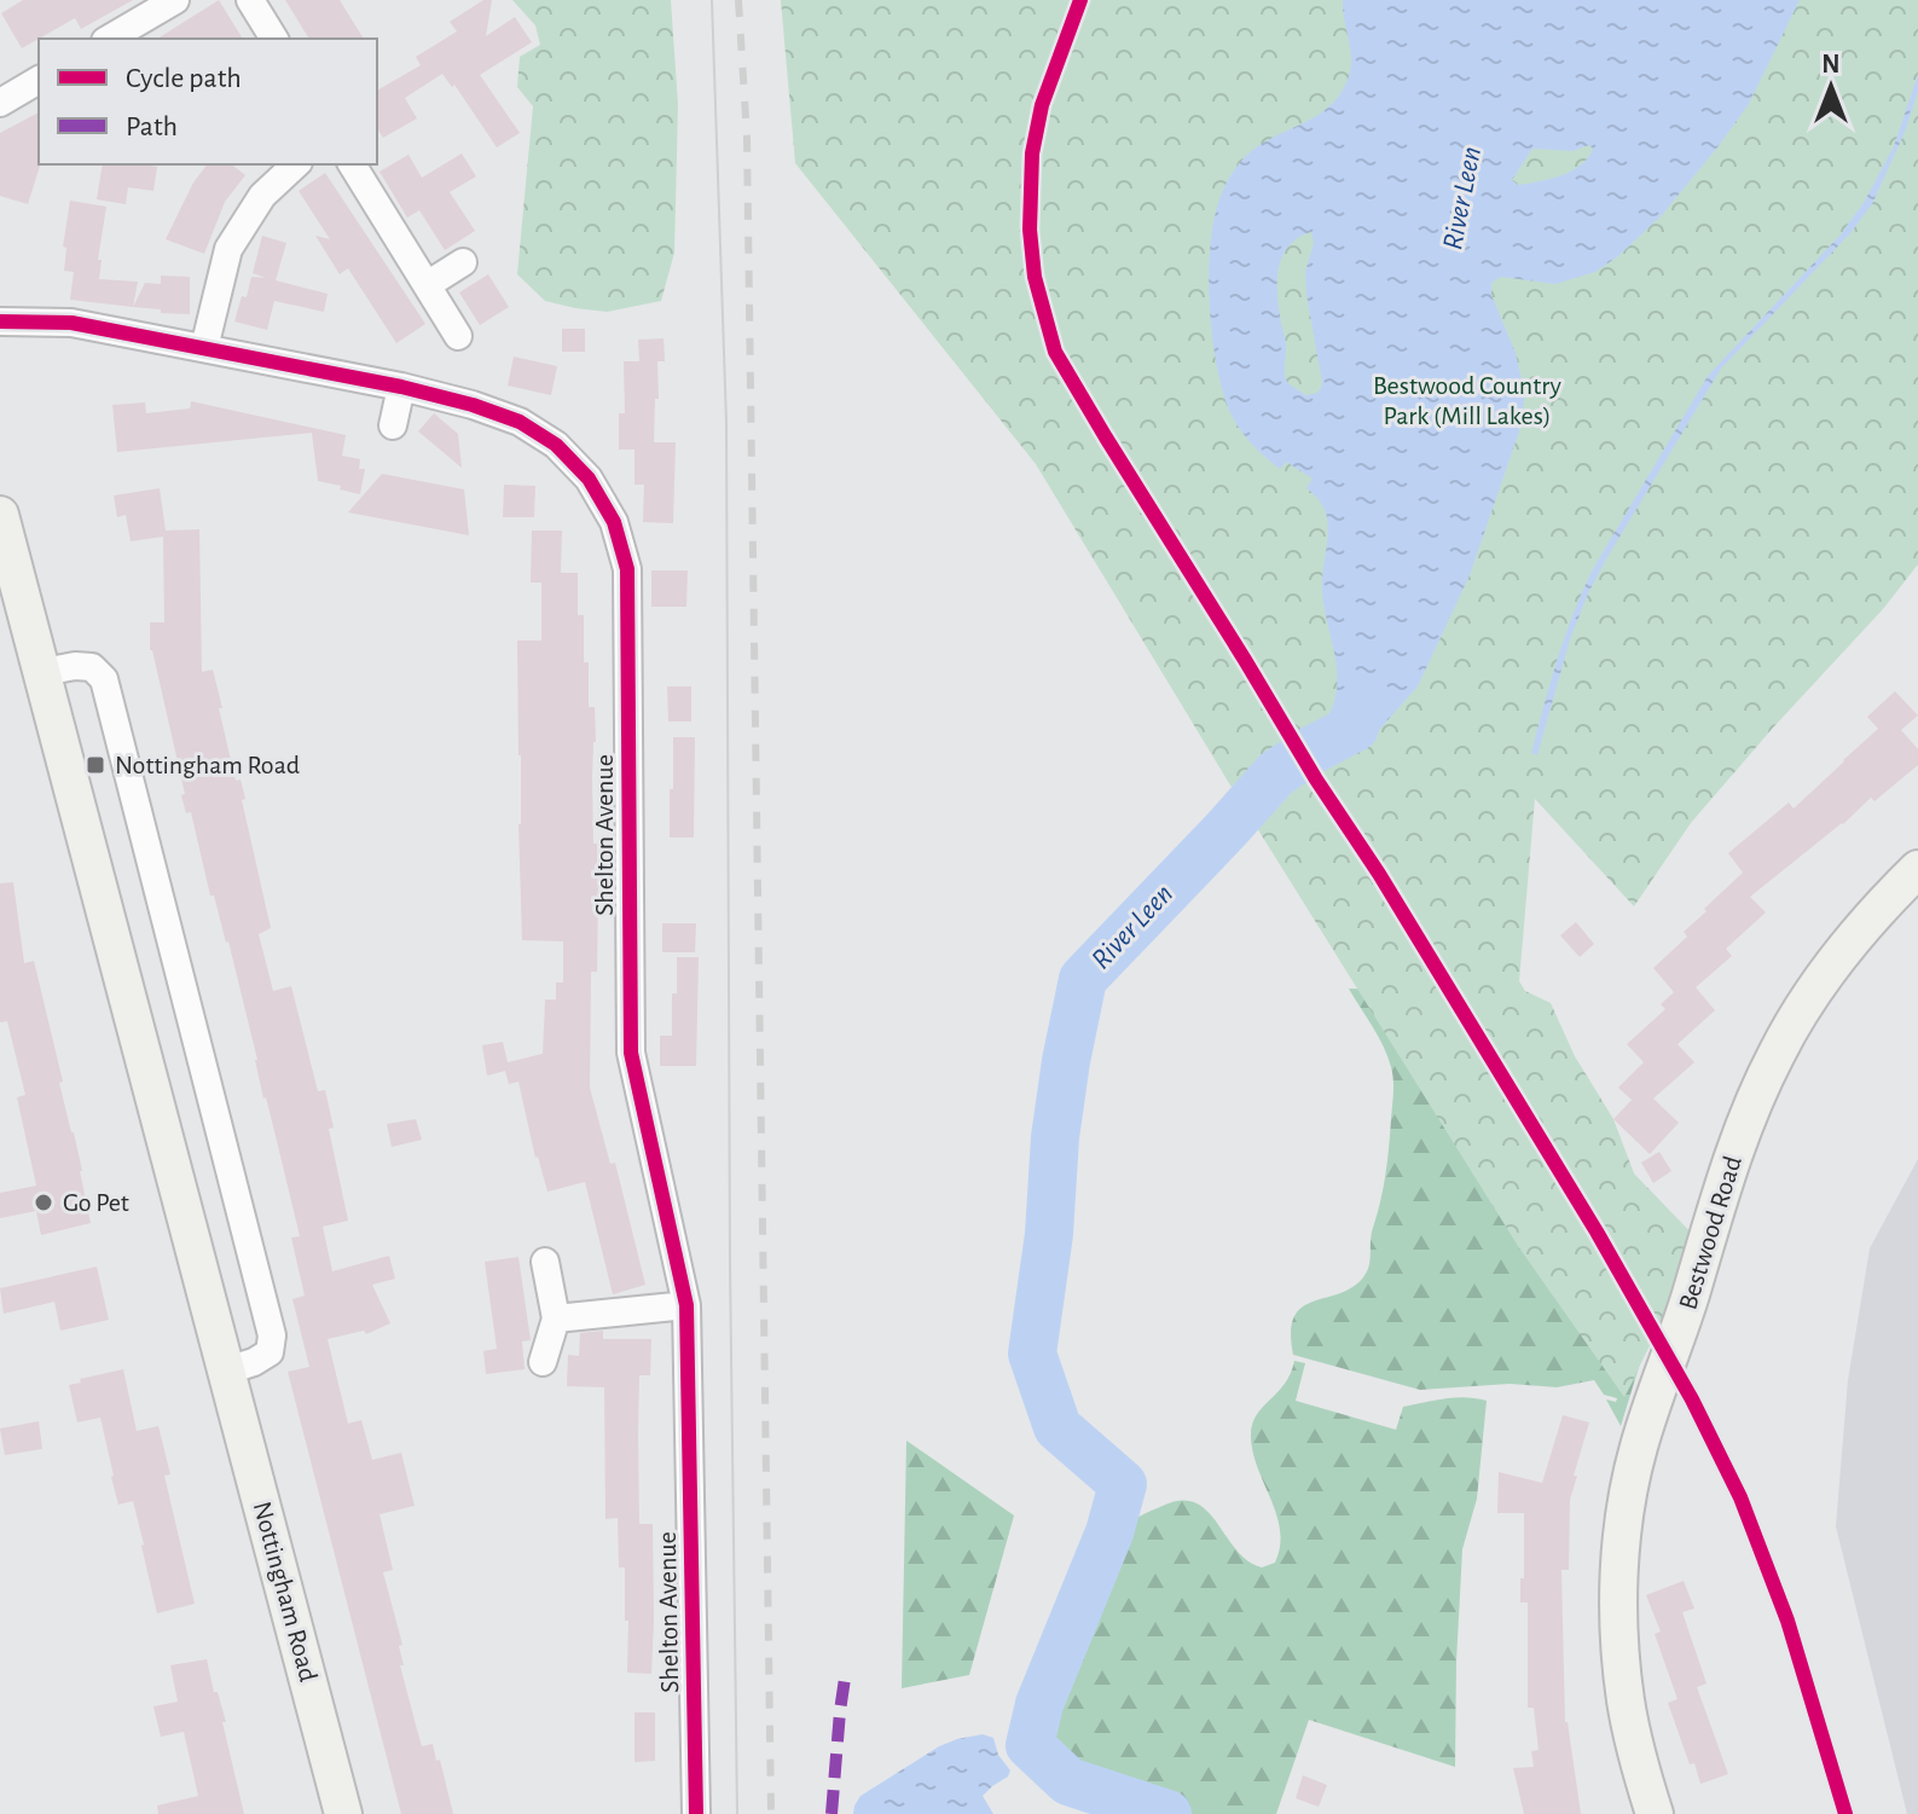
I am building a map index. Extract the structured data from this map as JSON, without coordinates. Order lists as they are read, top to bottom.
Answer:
{
  "streets": {
    "street": ["Shelton Avenue", "Bestwood Road", "Nottingham Road"]
  },
  "water": ["River Leen"],
  "parks": ["Bestwood Country Park (Mill Lakes)"],
  "places": {
    "transit": ["Nottingham Road"],
    "other": ["Go Pet"]
  },
  "legend": ["Cycle path", "Path"],
  "north": "top"
}
